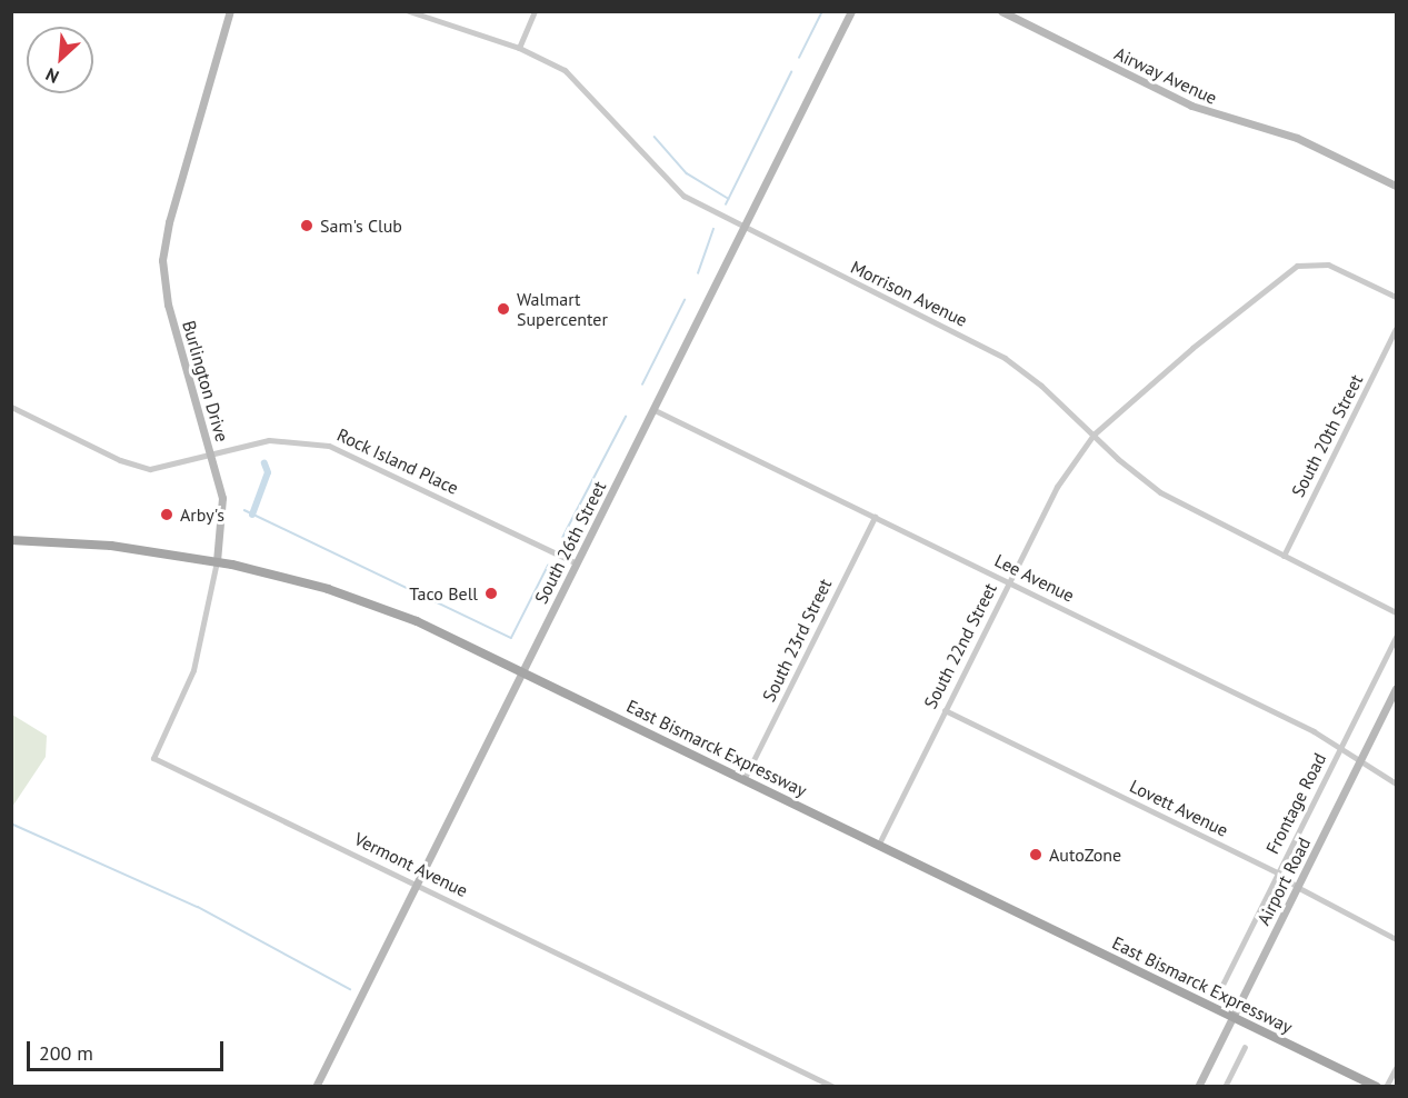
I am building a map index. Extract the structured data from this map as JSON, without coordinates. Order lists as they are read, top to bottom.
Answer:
{
  "streets": {
    "main road": ["East Bismarck Expressway"],
    "street": [
      "Airway Avenue",
      "Morrison Avenue",
      "Burlington Drive",
      "South 20th Street",
      "Rock Island Place",
      "South 26th Street",
      "Lee Avenue",
      "South 23rd Street",
      "South 22nd Street",
      "Frontage Road",
      "Lovett Avenue",
      "Vermont Avenue",
      "Airport Road"
    ]
  },
  "crossings": [
    ["Morrison Avenue", "South 20th Street"],
    ["Morrison Avenue", "South 26th Street"],
    ["Morrison Avenue", "South 22nd Street"],
    ["Burlington Drive", "Rock Island Place"],
    ["Burlington Drive", "East Bismarck Expressway"],
    ["Burlington Drive", "Vermont Avenue"],
    ["Rock Island Place", "South 26th Street"],
    ["South 26th Street", "Lee Avenue"],
    ["South 26th Street", "East Bismarck Expressway"],
    ["South 26th Street", "Vermont Avenue"],
    ["Lee Avenue", "South 23rd Street"],
    ["Lee Avenue", "South 22nd Street"],
    ["Lee Avenue", "Frontage Road"],
    ["Lee Avenue", "Airport Road"],
    ["South 23rd Street", "East Bismarck Expressway"],
    ["South 22nd Street", "East Bismarck Expressway"],
    ["South 22nd Street", "Lovett Avenue"],
    ["East Bismarck Expressway", "Airport Road"],
    ["Frontage Road", "Lovett Avenue"],
    ["Lovett Avenue", "Airport Road"]
  ],
  "places": [
    "Sam's Club",
    "Walmart Supercenter",
    "Arby's",
    "Taco Bell",
    "AutoZone"
  ],
  "scale_bar": "200 m",
  "north": "bottom left"
}
